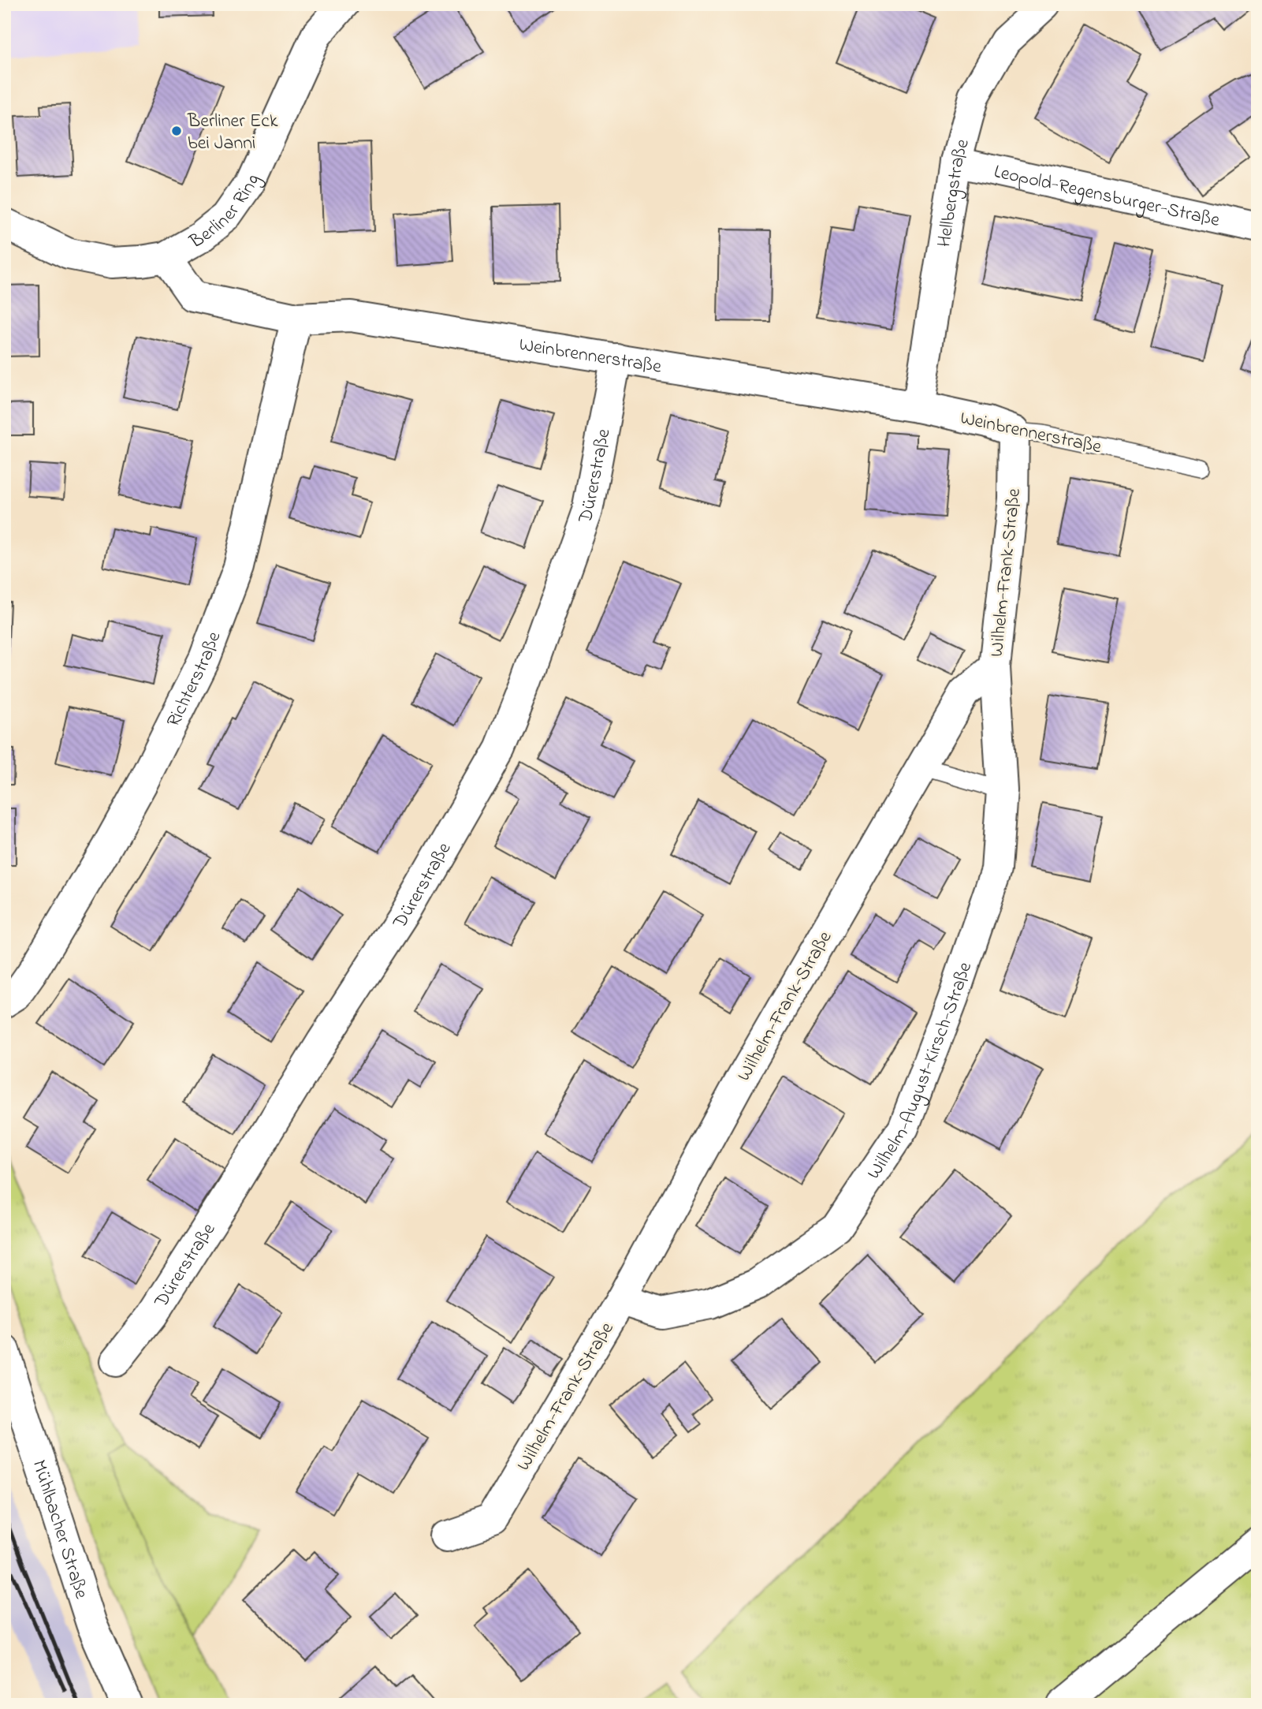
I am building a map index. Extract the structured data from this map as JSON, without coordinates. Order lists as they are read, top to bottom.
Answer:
{
  "streets": {
    "street": [
      "Hellbergstraße",
      "Leopold-Regensburger-Straße",
      "Berliner Ring",
      "Weinbrennerstraße",
      "Dürerstraße",
      "Wilhelm-Frank-Straße",
      "Richterstraße",
      "Wilhelm-August-Kirsch-Straße",
      "Mühlbacher Straße"
    ]
  },
  "crossings": [
    ["Hellbergstraße", "Leopold-Regensburger-Straße"],
    ["Hellbergstraße", "Weinbrennerstraße"],
    ["Berliner Ring", "Weinbrennerstraße"],
    ["Weinbrennerstraße", "Dürerstraße"],
    ["Weinbrennerstraße", "Wilhelm-Frank-Straße"],
    ["Weinbrennerstraße", "Richterstraße"],
    ["Wilhelm-Frank-Straße", "Wilhelm-August-Kirsch-Straße"]
  ],
  "places": ["Berliner Eck bei Janni"]
}
